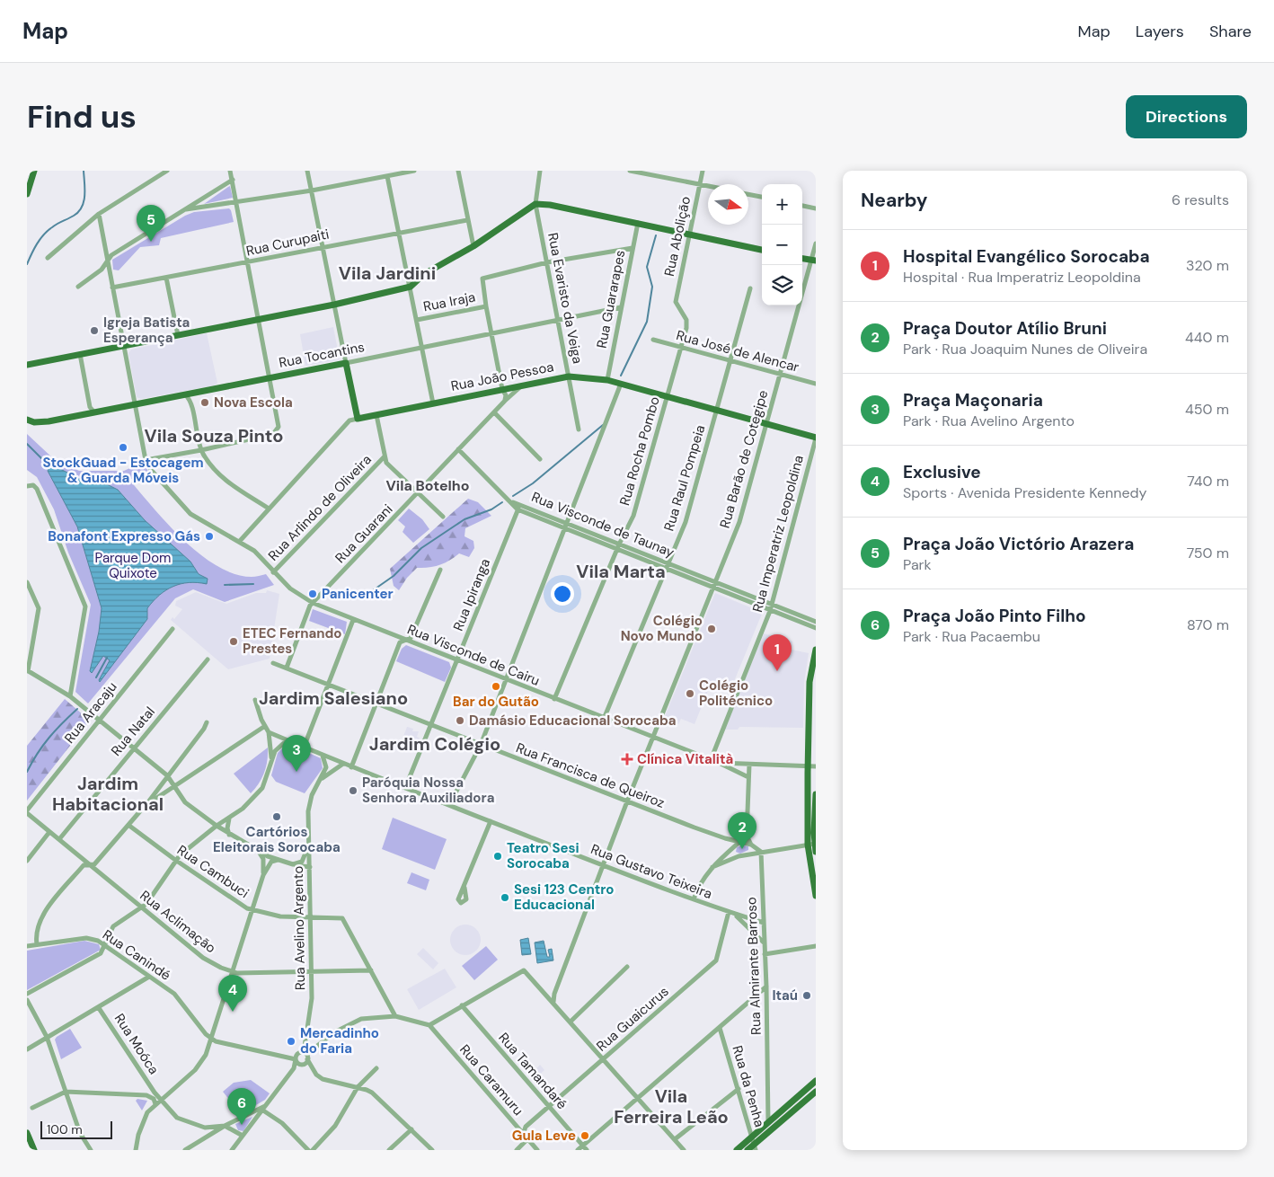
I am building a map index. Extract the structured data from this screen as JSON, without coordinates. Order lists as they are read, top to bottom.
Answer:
{
  "streets": {
    "main road": ["Rua Tocantins", "Rua João Pessoa"],
    "street": [
      "Rua Abolição",
      "Rua Curupaiti",
      "Rua Evaristo da Veiga",
      "Rua Guararapes",
      "Rua Iraja",
      "Rua José de Alencar",
      "Rua Rocha Pombo",
      "Rua Barão de Cotegipe",
      "Rua Raul Pompeia",
      "Rua Arlindo de Oliveira",
      "Rua Visconde de Taunay",
      "Rua Guarani",
      "Rua Imperatriz Leopoldina",
      "Rua Ipiranga",
      "Rua Visconde de Cairu",
      "Rua Aracaju",
      "Rua Natal",
      "Rua Francisca de Queiroz",
      "Rua Cambuci",
      "Rua Gustavo Teixeira",
      "Rua Aclimação",
      "Rua Avelino Argento",
      "Rua Canindé",
      "Rua Almirante Barroso",
      "Rua Guaicurus",
      "Rua Moóca",
      "Rua Tamandaré",
      "Rua Caramuru",
      "Rua da Penha"
    ]
  },
  "crossings": [
    ["Rua Abolição", "Rua Rocha Pombo"],
    ["Rua Evaristo da Veiga", "Rua Tocantins"],
    ["Rua Evaristo da Veiga", "Rua João Pessoa"],
    ["Rua Guararapes", "Rua Tocantins"],
    ["Rua Guararapes", "Rua João Pessoa"],
    ["Rua José de Alencar", "Rua Rocha Pombo"],
    ["Rua José de Alencar", "Rua Barão de Cotegipe"],
    ["Rua José de Alencar", "Rua Raul Pompeia"],
    ["Rua João Pessoa", "Rua Rocha Pombo"],
    ["Rua João Pessoa", "Rua Barão de Cotegipe"],
    ["Rua João Pessoa", "Rua Raul Pompeia"],
    ["Rua João Pessoa", "Rua Guarani"],
    ["Rua João Pessoa", "Rua Imperatriz Leopoldina"],
    ["Rua João Pessoa", "Rua Visconde de Cairu"],
    ["Rua Rocha Pombo", "Rua Visconde de Taunay"],
    ["Rua Rocha Pombo", "Rua Visconde de Cairu"],
    ["Rua Barão de Cotegipe", "Rua Visconde de Taunay"],
    ["Rua Barão de Cotegipe", "Rua Visconde de Cairu"],
    ["Rua Barão de Cotegipe", "Rua Francisca de Queiroz"],
    ["Rua Barão de Cotegipe", "Rua Gustavo Teixeira"],
    ["Rua Raul Pompeia", "Rua Visconde de Taunay"],
    ["Rua Raul Pompeia", "Rua Visconde de Cairu"],
    ["Rua Arlindo de Oliveira", "Rua Visconde de Cairu"],
    ["Rua Visconde de Taunay", "Rua Imperatriz Leopoldina"],
    ["Rua Visconde de Taunay", "Rua Ipiranga"],
    ["Rua Guarani", "Rua Visconde de Cairu"],
    ["Rua Guarani", "Rua Francisca de Queiroz"],
    ["Rua Imperatriz Leopoldina", "Rua Visconde de Cairu"],
    ["Rua Ipiranga", "Rua Visconde de Cairu"],
    ["Rua Ipiranga", "Rua Francisca de Queiroz"],
    ["Rua Ipiranga", "Rua Gustavo Teixeira"],
    ["Rua Aracaju", "Rua Aclimação"],
    ["Rua Natal", "Rua Aclimação"],
    ["Rua Cambuci", "Rua Aclimação"],
    ["Rua Cambuci", "Rua Avelino Argento"],
    ["Rua Gustavo Teixeira", "Rua Avelino Argento"],
    ["Rua Gustavo Teixeira", "Rua Almirante Barroso"],
    ["Rua Gustavo Teixeira", "Rua Guaicurus"],
    ["Rua Aclimação", "Rua Avelino Argento"],
    ["Rua Guaicurus", "Rua Tamandaré"]
  ],
  "districts": [
    "Vila Jardini",
    "Vila Souza Pinto",
    "Vila Botelho",
    "Vila Marta",
    "Jardim Salesiano",
    "Jardim Colégio",
    "Jardim Habitacional",
    "Vila Ferreira Leão"
  ],
  "parks": ["Parque Dom Quixote"],
  "places": {
    "other": [
      "Igreja Batista Esperança",
      "Nova Escola",
      "StockGuad - Estocagem & Guarda Móveis",
      "Bonafont Expresso Gás",
      "Panicenter",
      "Colégio Novo Mundo",
      "ETEC Fernando Prestes",
      "Bar do Gutão",
      "Colégio Politécnico",
      "Damásio Educacional Sorocaba",
      "Paróquia Nossa Senhora Auxiliadora",
      "Cartórios Eleitorais Sorocaba",
      "Teatro Sesi Sorocaba",
      "Sesi 123 Centro Educacional",
      "Itaú",
      "Mercadinho do Faria",
      "Gula Leve"
    ],
    "health": ["Clínica Vitalità"]
  },
  "scale_bar": "100 m",
  "north": "right",
  "page": {
    "header": "Map",
    "nav": ["Map", "Layers", "Share"],
    "buttons": "Directions",
    "title": "Find us",
    "heading": ["Nearby", "6 results"],
    "map_buttons": ["+", "−"],
    "pins": [
      "5",
      "1",
      "3",
      "2",
      "4",
      "6"
    ],
    "list": [
      {
        "mark": "1",
        "name": "Hospital Evangélico Sorocaba",
        "note": "Hospital · Rua Imperatriz Leopoldina",
        "value": "320 m"
      },
      {
        "mark": "2",
        "name": "Praça Doutor Atílio Bruni",
        "note": "Park · Rua Joaquim Nunes de Oliveira",
        "value": "440 m"
      },
      {
        "mark": "3",
        "name": "Praça Maçonaria",
        "note": "Park · Rua Avelino Argento",
        "value": "450 m"
      },
      {
        "mark": "4",
        "name": "Exclusive",
        "note": "Sports · Avenida Presidente Kennedy",
        "value": "740 m"
      },
      {
        "mark": "5",
        "name": "Praça João Victório Arazera",
        "note": "Park",
        "value": "750 m"
      },
      {
        "mark": "6",
        "name": "Praça João Pinto Filho",
        "note": "Park · Rua Pacaembu",
        "value": "870 m"
      }
    ],
    "scale": "100 m"
  }
}
